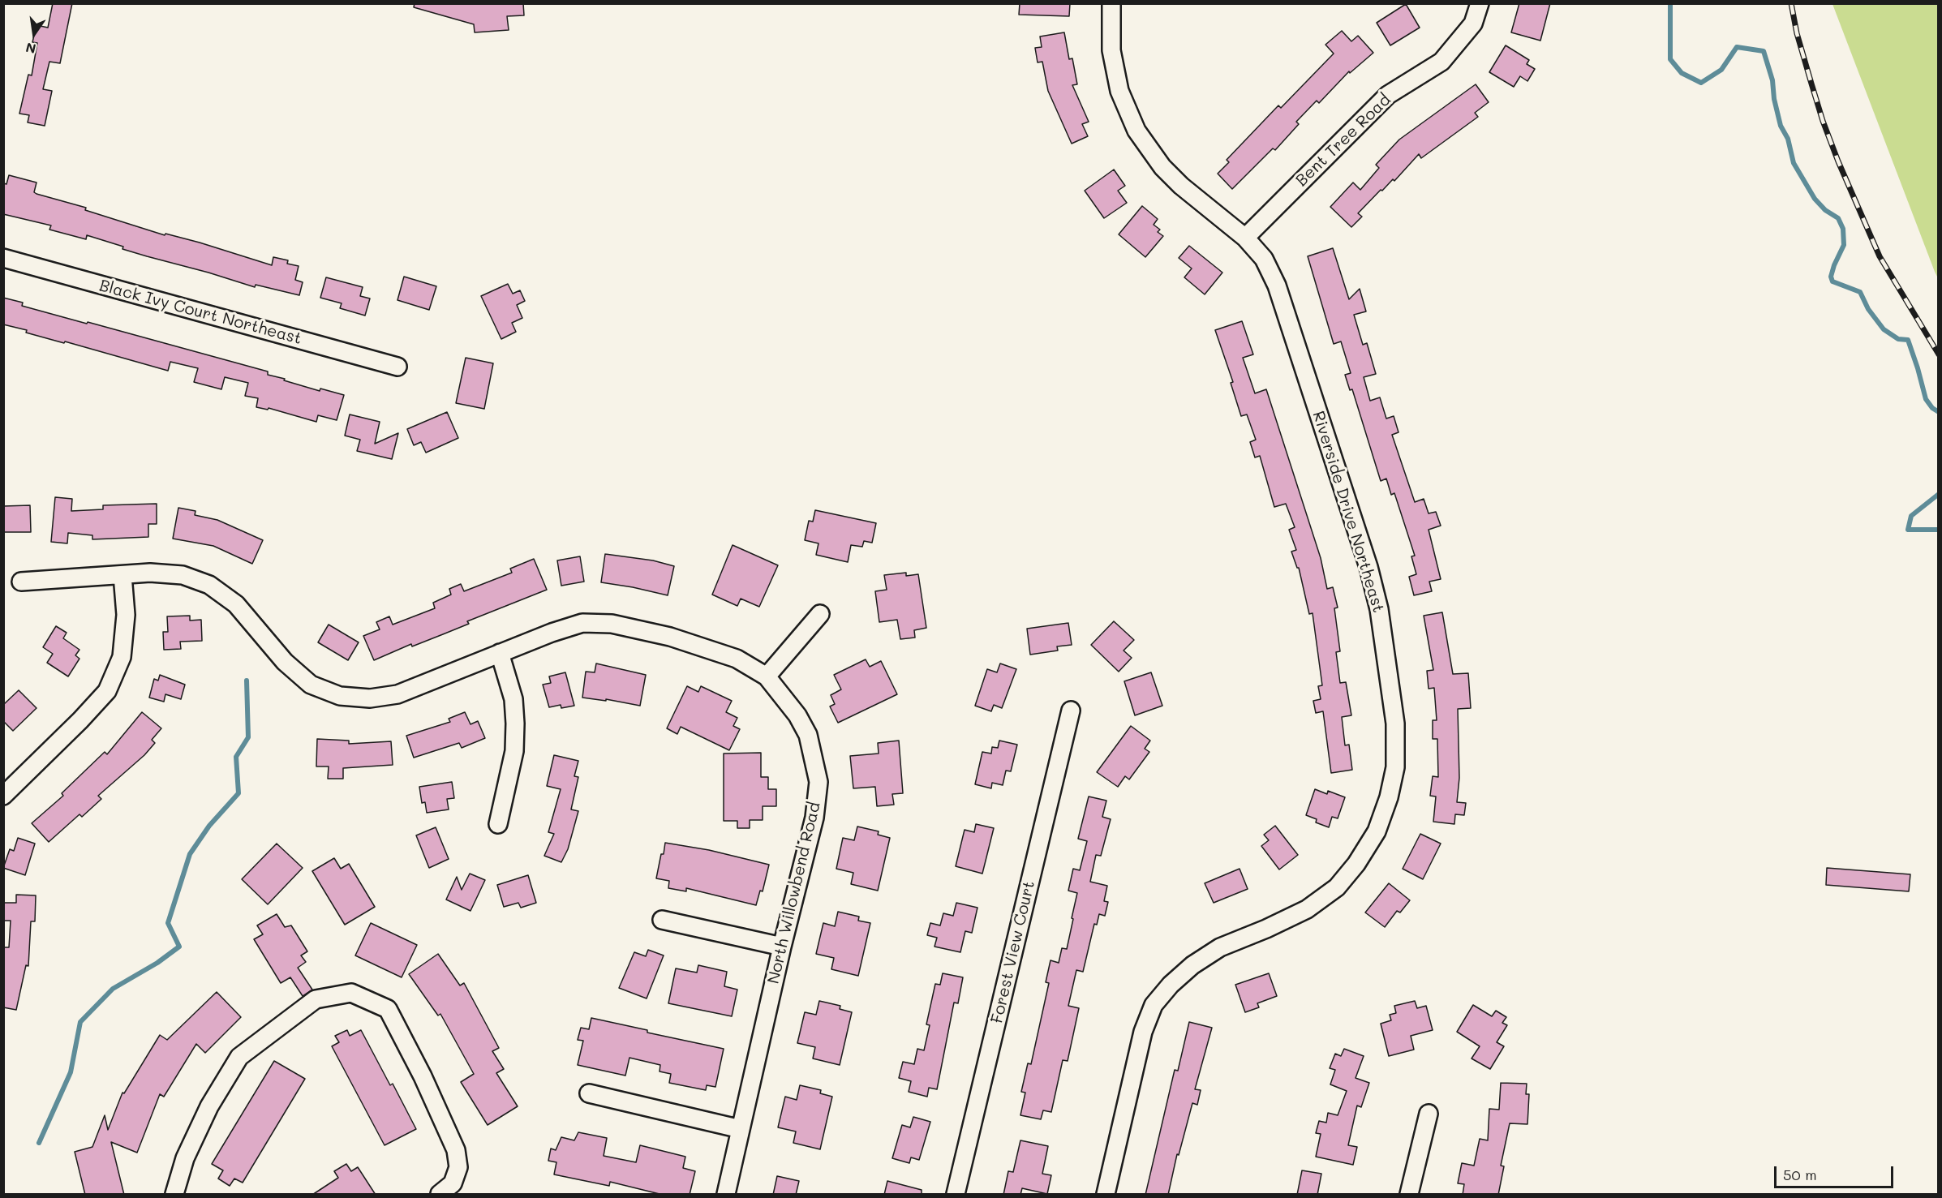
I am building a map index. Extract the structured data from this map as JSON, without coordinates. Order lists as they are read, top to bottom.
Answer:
{
  "streets": {
    "street": [
      "Bent Tree Road",
      "Black Ivy Court Northeast",
      "Riverside Drive Northeast",
      "North Willowbend Road",
      "Forest View Court"
    ]
  },
  "crossings": [
    ["Bent Tree Road", "Riverside Drive Northeast"]
  ],
  "scale_bar": "50 m",
  "north": "bottom"
}
